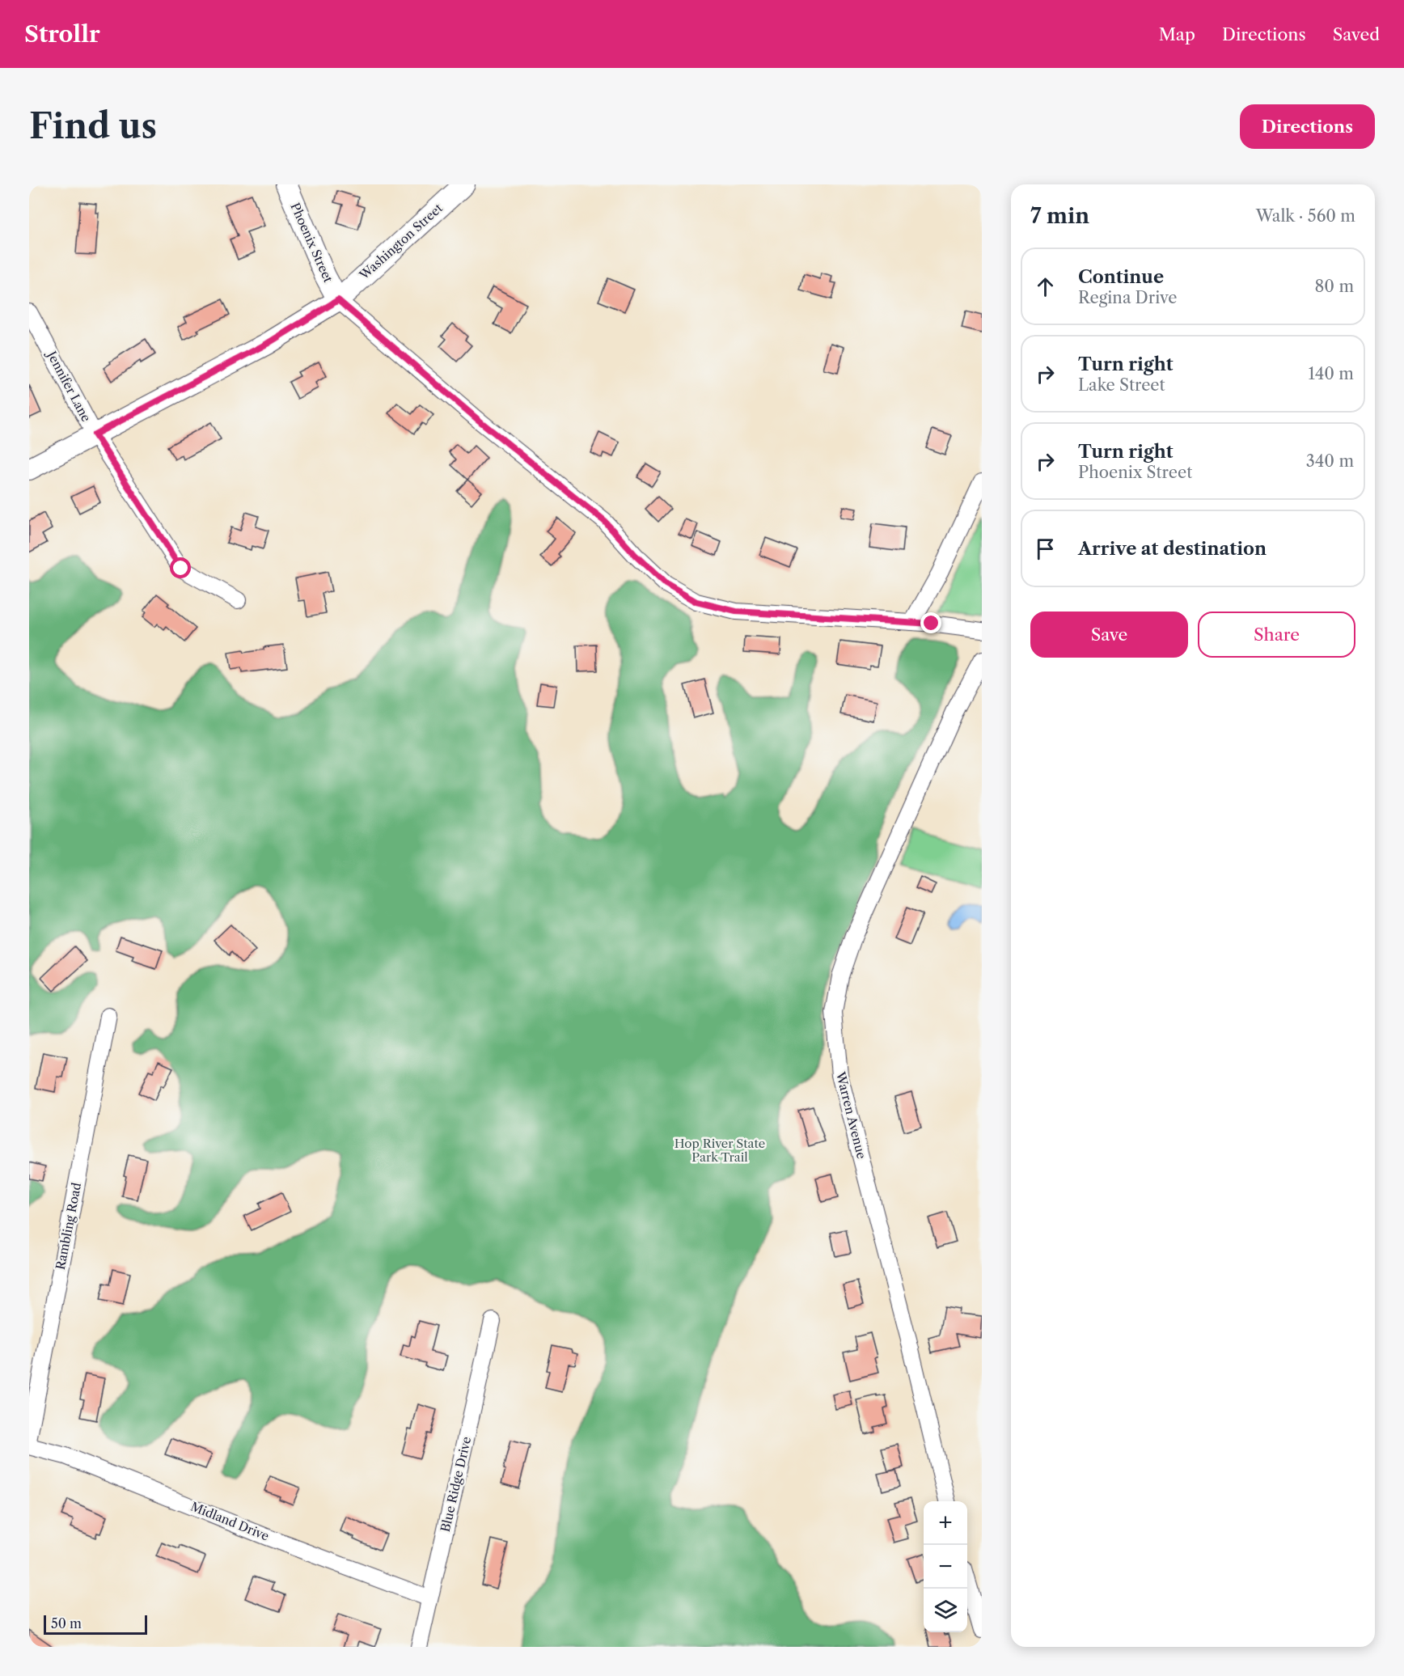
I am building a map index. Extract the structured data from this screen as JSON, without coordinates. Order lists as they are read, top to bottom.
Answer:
{
  "streets": {
    "street": [
      "Washington Street",
      "Phoenix Street",
      "Jennifer Lane",
      "Warren Avenue",
      "Rambling Road",
      "Blue Ridge Drive",
      "Midland Drive"
    ]
  },
  "crossings": [
    ["Washington Street", "Phoenix Street"],
    ["Washington Street", "Jennifer Lane"],
    ["Blue Ridge Drive", "Midland Drive"]
  ],
  "parks": ["Hop River State Park Trail"],
  "scale_bar": "50 m",
  "page": {
    "header": "Strollr",
    "nav": ["Map", "Directions", "Saved"],
    "buttons": [
      "Directions",
      ["Save", "Share"]
    ],
    "title": "Find us",
    "heading": ["7 min", "Walk · 560 m"],
    "list": [
      ["Continue", "Regina Drive", "80 m"],
      ["Turn right", "Lake Street", "140 m"],
      ["Turn right", "Phoenix Street", "340 m"],
      "Arrive at destination"
    ],
    "map_buttons": ["+", "−"],
    "scale": "50 m"
  }
}
